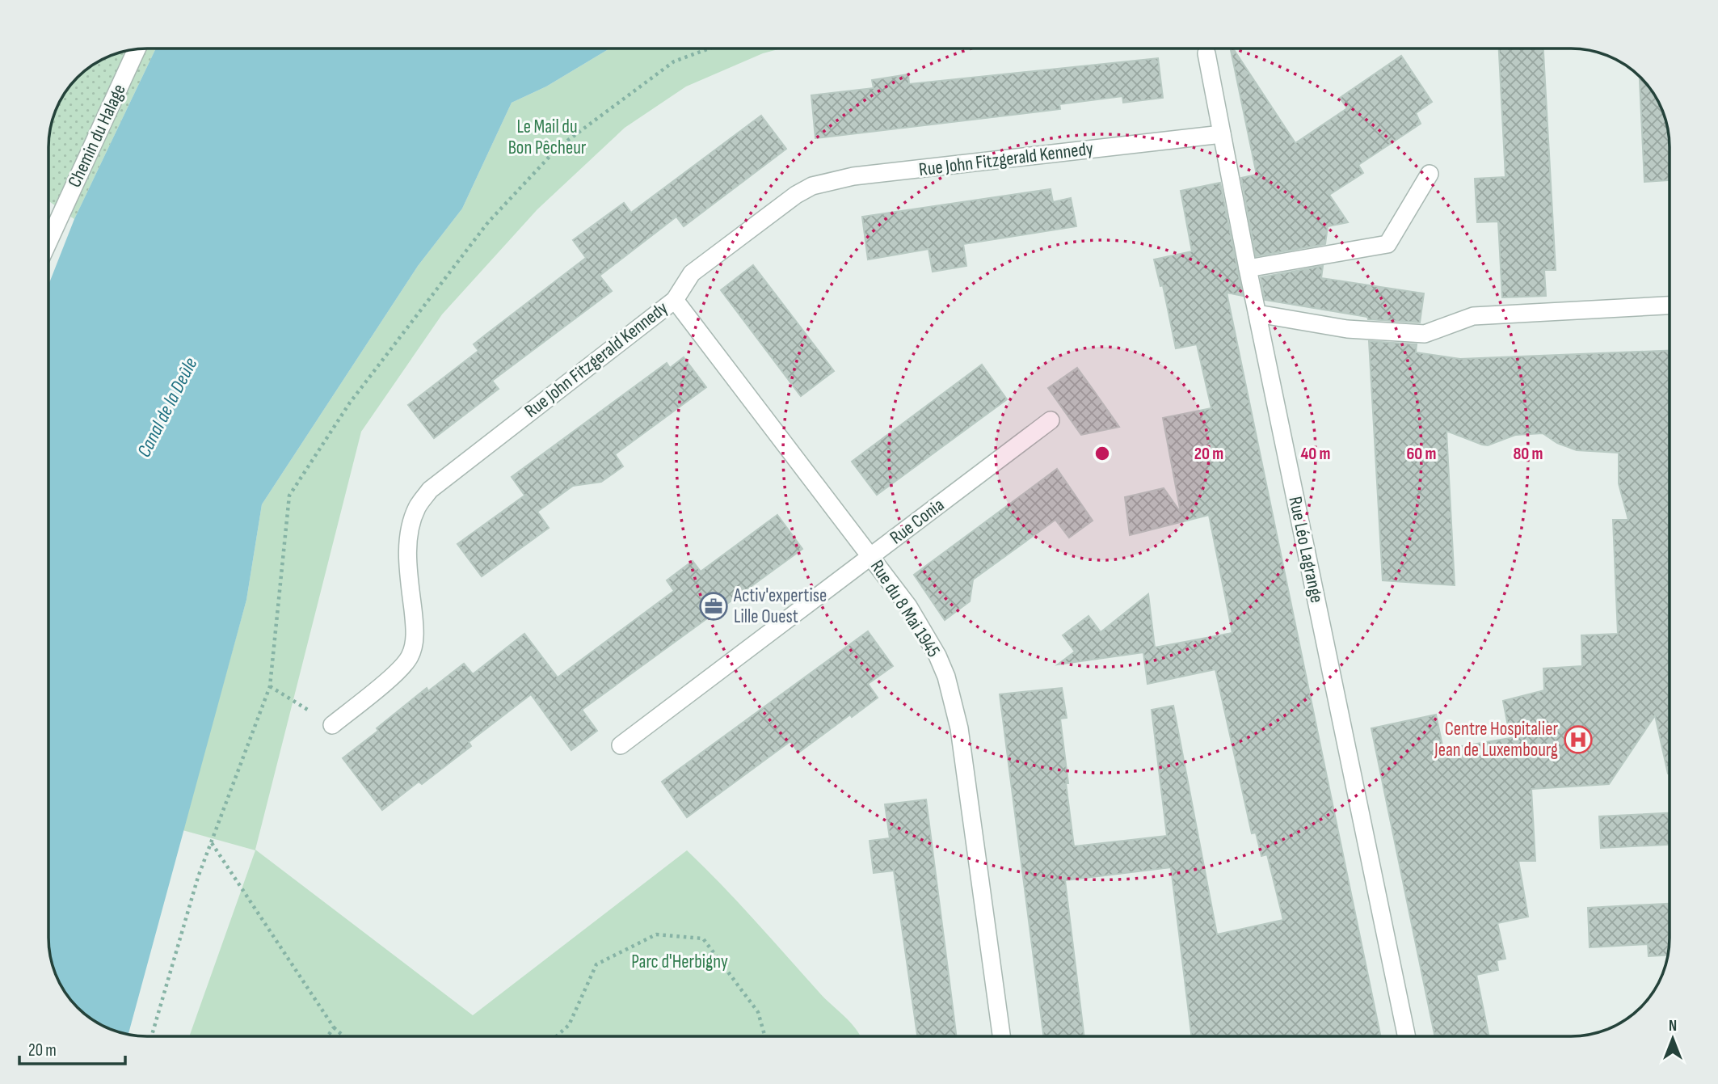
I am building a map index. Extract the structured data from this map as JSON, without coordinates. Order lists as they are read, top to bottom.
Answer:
{
  "streets": {
    "street": [
      "Chemin du Halage",
      "Rue John Fitzgerald Kennedy",
      "Rue Conia",
      "Rue Léo Lagrange",
      "Rue du 8 Mai 1945"
    ]
  },
  "crossings": [
    ["Rue John Fitzgerald Kennedy", "Rue Léo Lagrange"],
    ["Rue John Fitzgerald Kennedy", "Rue du 8 Mai 1945"],
    ["Rue Conia", "Rue du 8 Mai 1945"]
  ],
  "water": ["Canal de la Deûle"],
  "parks": ["Le Mail du Bon Pêcheur", "Parc d'Herbigny"],
  "places": {
    "office": ["Activ'expertise Lille Ouest"],
    "hospital": ["Centre Hospitalier Jean de Luxembourg"]
  },
  "scale_bar": "20 m",
  "north": "top",
  "rings": [
    "20 m",
    "40 m",
    "60 m",
    "80 m"
  ]
}
